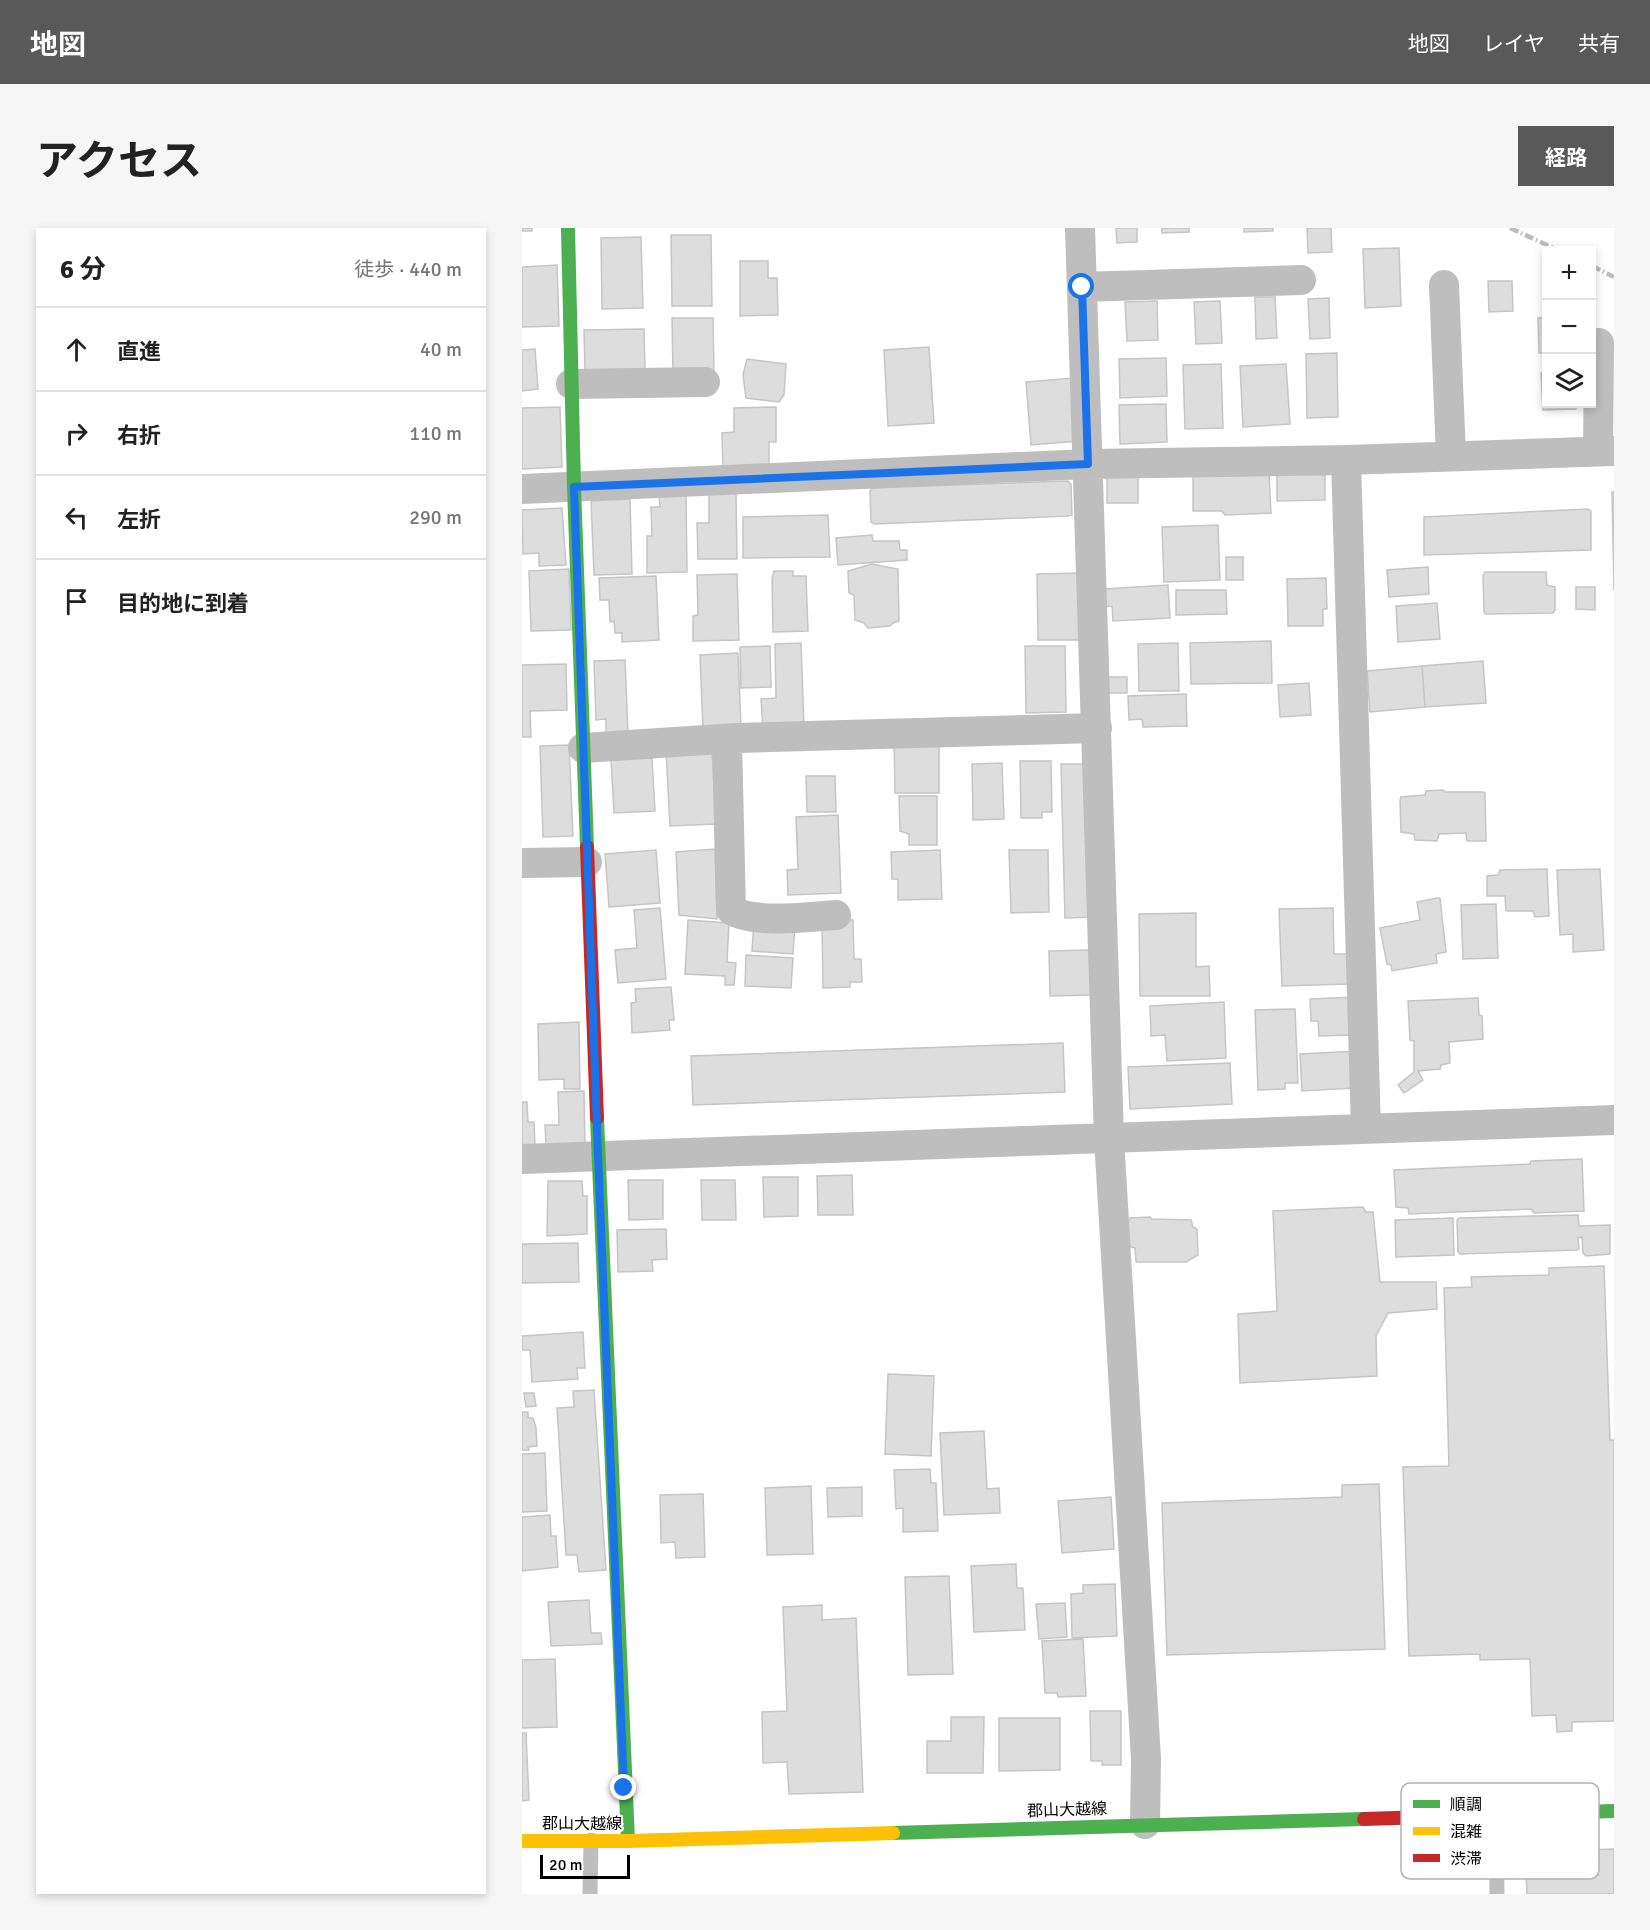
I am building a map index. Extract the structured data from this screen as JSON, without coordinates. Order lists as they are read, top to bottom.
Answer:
{
  "streets": {
    "street": ["郡山大越線"]
  },
  "legend": ["順調", "混雑", "渋滞"],
  "scale_bar": "20 m",
  "page": {
    "header": "地図",
    "nav": ["地図", "レイヤ", "共有"],
    "title": "アクセス",
    "buttons": "経路",
    "heading": ["6 分", "徒歩 · 440 m"],
    "map_buttons": ["+", "−"],
    "list": [
      ["直進", "40 m"],
      ["右折", "110 m"],
      ["左折", "290 m"],
      "目的地に到着"
    ],
    "scale": "20 m"
  }
}
